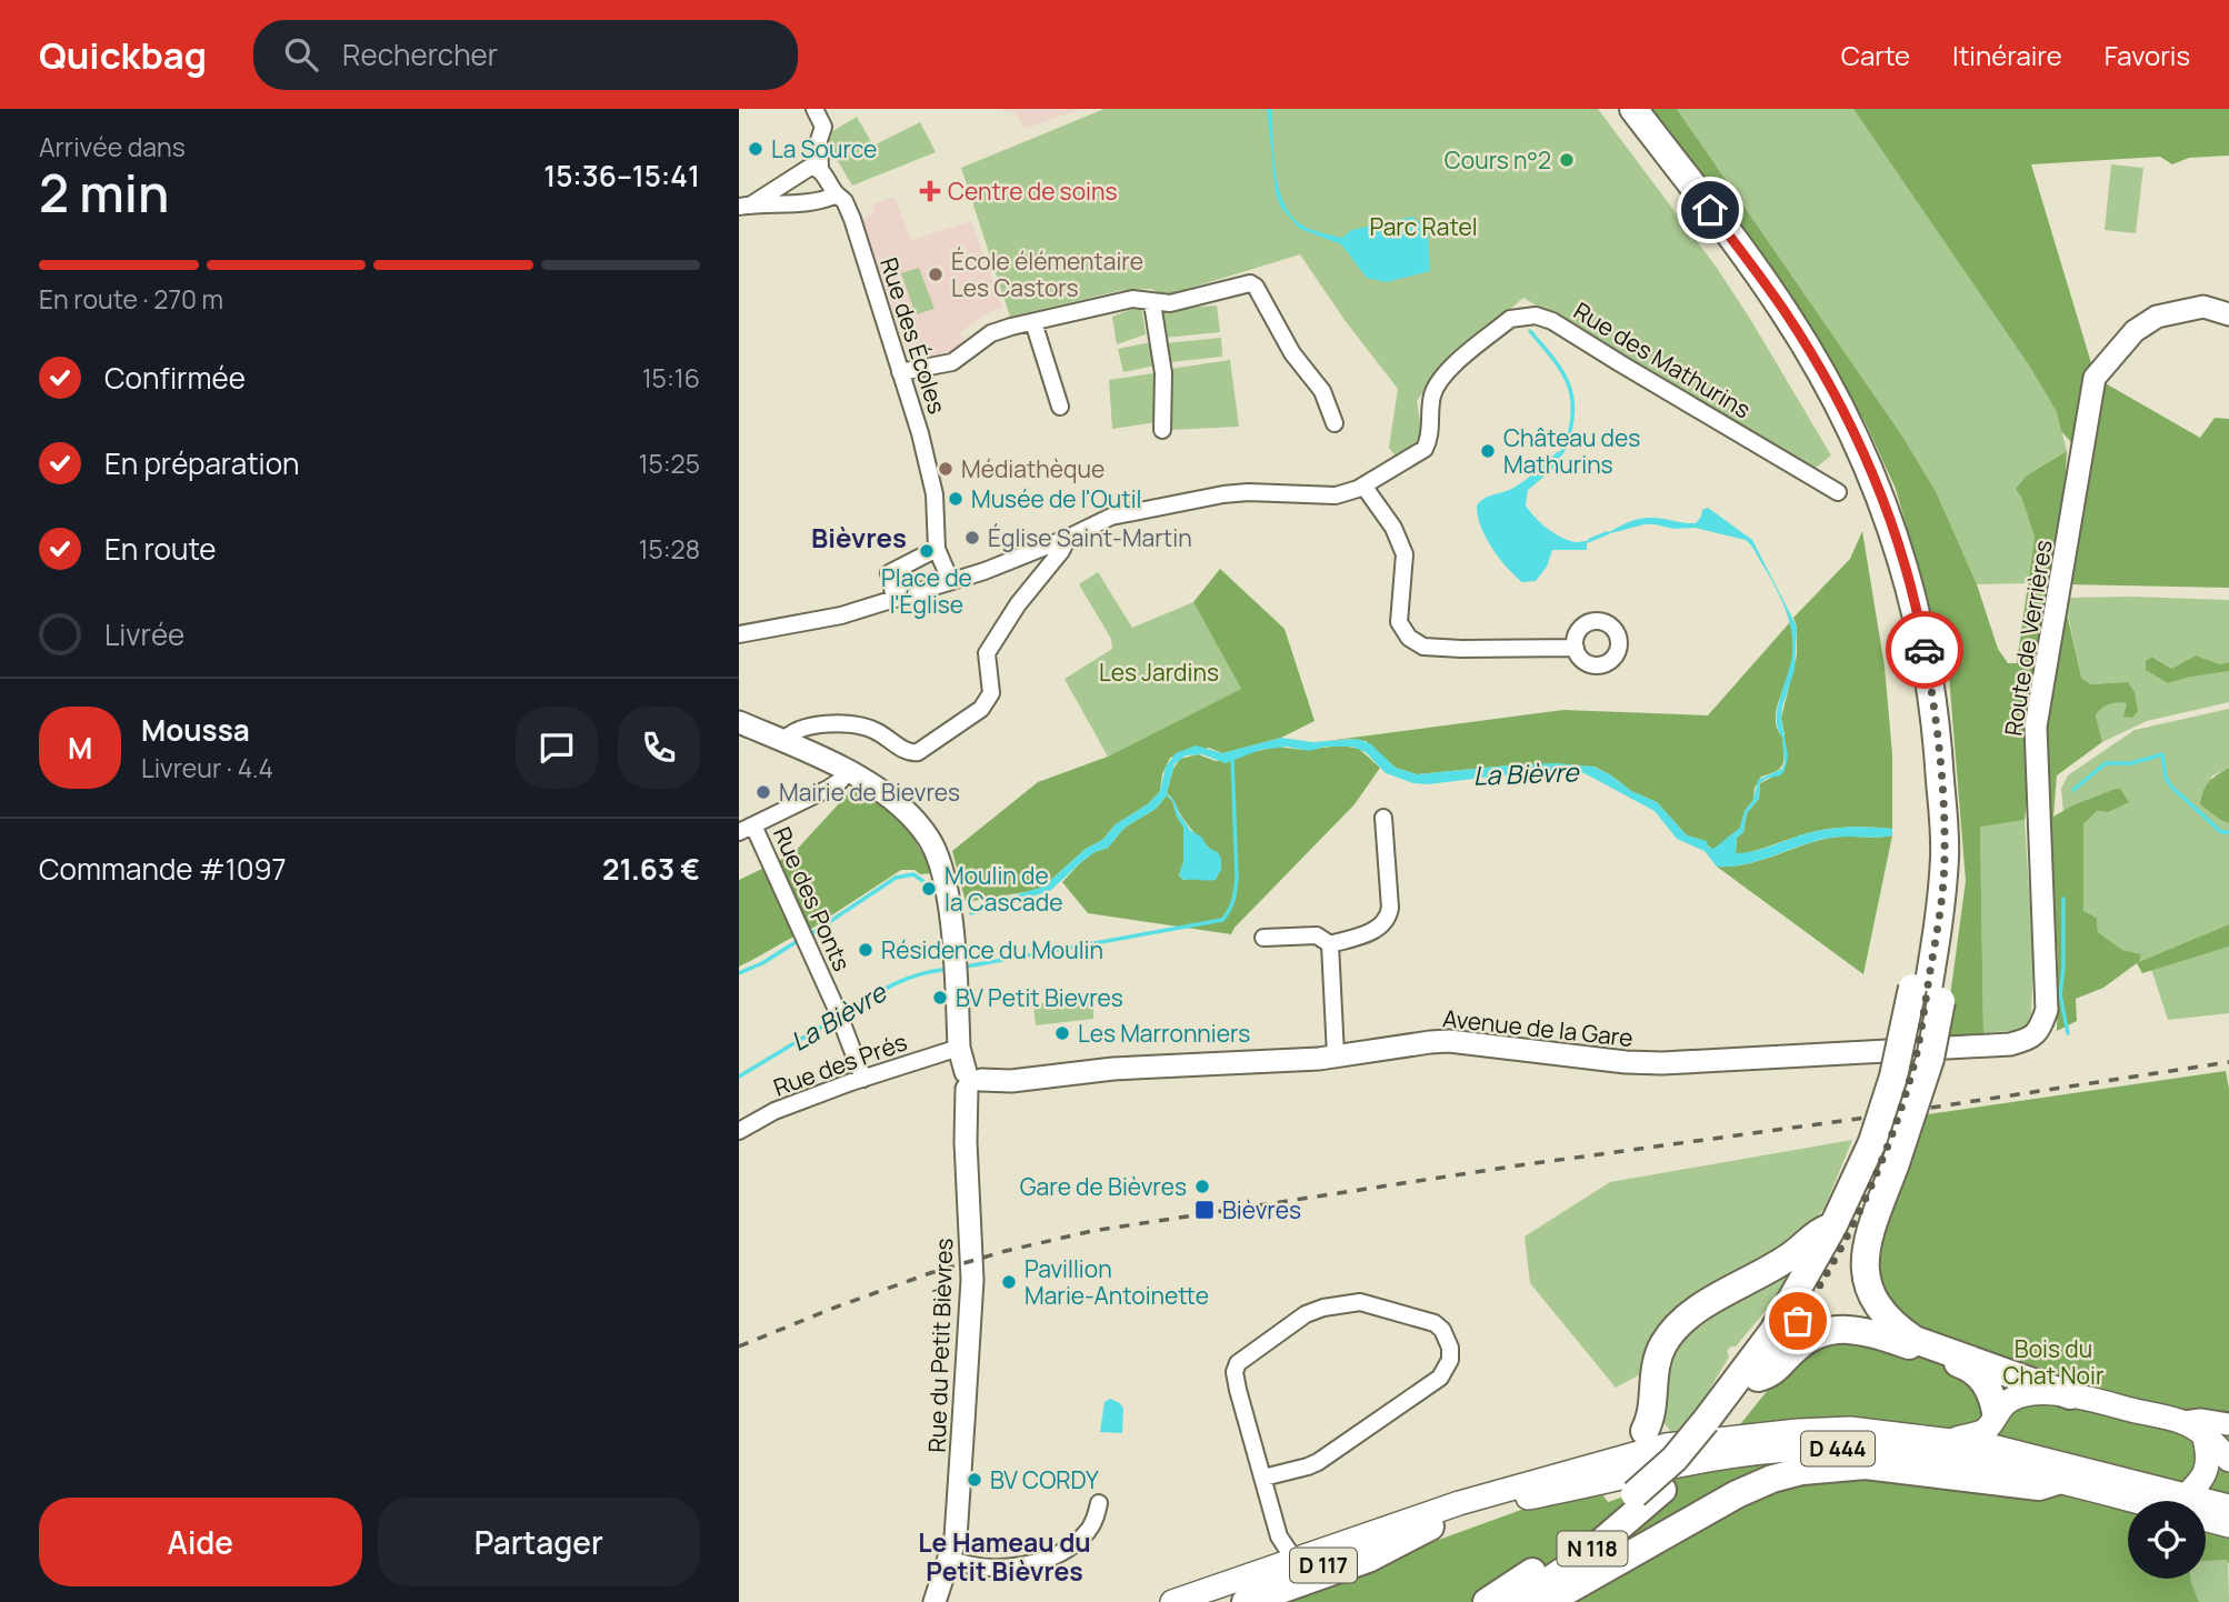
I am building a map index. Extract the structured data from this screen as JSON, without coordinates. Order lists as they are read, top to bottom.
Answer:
{
  "streets": {
    "highway": ["N 118"],
    "main road": ["D 444", "D 117"],
    "street": [
      "Rue des Écoles",
      "Rue des Mathurins",
      "Route de Verrières",
      "Rue des Ponts",
      "Avenue de la Gare",
      "Rue des Prés",
      "Rue du Petit Bièvres"
    ]
  },
  "crossings": [
    ["Route de Verrières", "Avenue de la Gare"],
    ["Rue des Ponts", "Rue des Prés"],
    ["Avenue de la Gare", "Rue du Petit Bièvres"],
    ["Rue des Prés", "Rue du Petit Bièvres"],
    ["D 444", "D 117"]
  ],
  "districts": ["Bièvres", "Le Hameau du Petit Bièvres"],
  "water": ["La Bièvre"],
  "parks": ["Parc Ratel", "Les Jardins", "Bois du Chat Noir"],
  "places": {
    "other": [
      "La Source",
      "Cours n°2",
      "École élémentaire Les Castors",
      "Château des Mathurins",
      "Médiathèque",
      "Musée de l'Outil",
      "Église Saint-Martin",
      "Place de l'Église",
      "Mairie de Bievres",
      "Moulin de la Cascade",
      "Résidence du Moulin",
      "BV Petit Bievres",
      "Les Marronniers",
      "Gare de Bièvres",
      "Pavillion Marie-Antoinette",
      "BV CORDY"
    ],
    "health": ["Centre de soins"],
    "transit": ["Bièvres"]
  },
  "page": {
    "header": "Quickbag",
    "search": "Rechercher",
    "nav": ["Carte", "Itinéraire", "Favoris"],
    "heading": ["2 min", "Arrivée dans", "15:36–15:41"],
    "panel": [
      "Moussa",
      "Livreur · 4.4",
      "Commande #1097",
      "21.63 €"
    ],
    "bar": "En route · 270 m",
    "list": [
      ["Confirmée", "15:16"],
      ["En préparation", "15:25"],
      ["En route", "15:28"],
      "Livrée"
    ],
    "round": "M",
    "buttons": ["Aide", "Partager"]
  }
}
